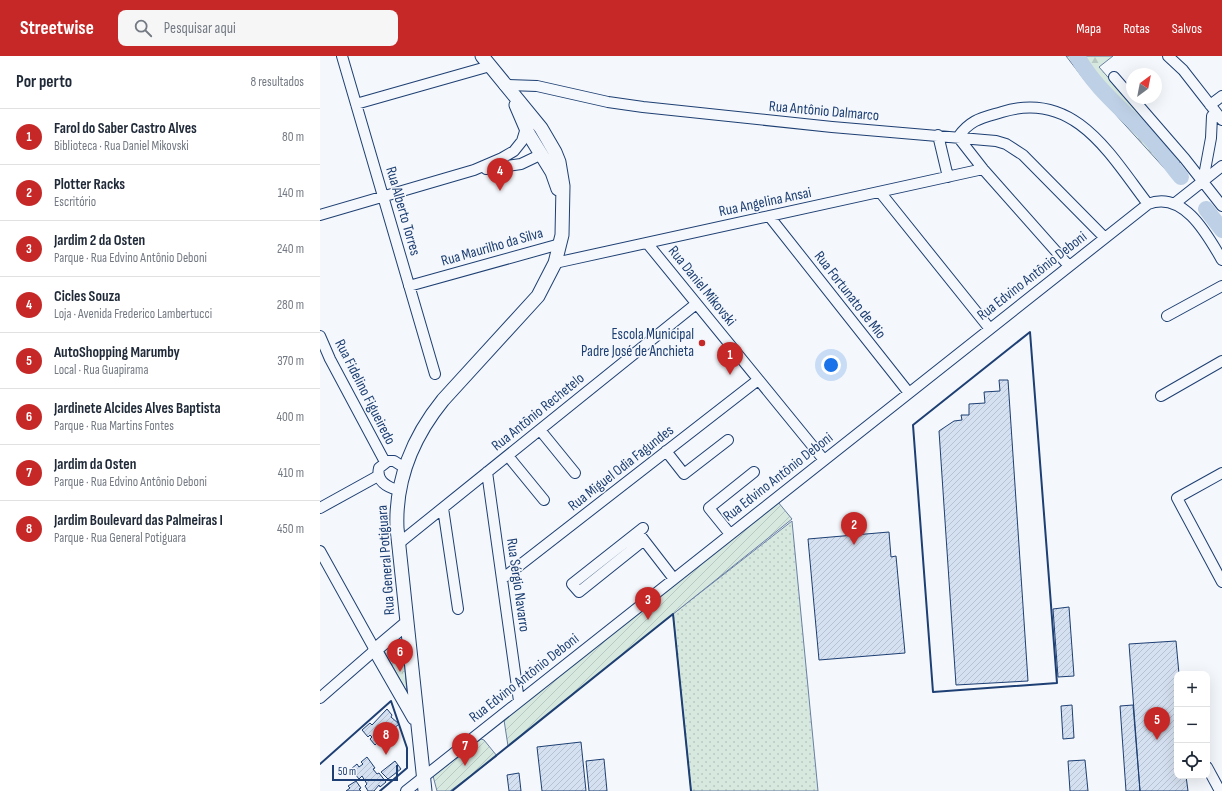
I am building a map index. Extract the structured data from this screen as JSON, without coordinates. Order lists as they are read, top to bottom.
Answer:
{
  "streets": {
    "main road": ["Rua General Potiguara"],
    "street": [
      "Rua Antônio Dalmarco",
      "Rua Angelina Ansai",
      "Rua Alberto Torres",
      "Rua Maurilho da Silva",
      "Rua Edvino Antônio Deboni",
      "Rua Daniel Mikovski",
      "Rua Fortunato de Mio",
      "Rua Fidelino Figueiredo",
      "Rua Antônio Rechetelo",
      "Rua Miguel Odia Fagundes",
      "Rua Sérgio Navarro"
    ]
  },
  "crossings": [
    ["Rua Antônio Dalmarco", "Rua Edvino Antônio Deboni"],
    ["Rua Antônio Dalmarco", "Rua General Potiguara"],
    ["Rua Angelina Ansai", "Rua Daniel Mikovski"],
    ["Rua Angelina Ansai", "Rua Fortunato de Mio"],
    ["Rua Angelina Ansai", "Rua General Potiguara"],
    ["Rua Alberto Torres", "Rua Maurilho da Silva"],
    ["Rua Maurilho da Silva", "Rua General Potiguara"],
    ["Rua Edvino Antônio Deboni", "Rua Daniel Mikovski"],
    ["Rua Edvino Antônio Deboni", "Rua Fortunato de Mio"],
    ["Rua Edvino Antônio Deboni", "Rua General Potiguara"],
    ["Rua Edvino Antônio Deboni", "Rua Sérgio Navarro"],
    ["Rua Daniel Mikovski", "Rua Antônio Rechetelo"],
    ["Rua Daniel Mikovski", "Rua Miguel Odia Fagundes"],
    ["Rua Fidelino Figueiredo", "Rua General Potiguara"],
    ["Rua Antônio Rechetelo", "Rua General Potiguara"],
    ["Rua Antônio Rechetelo", "Rua Sérgio Navarro"],
    ["Rua Miguel Odia Fagundes", "Rua Sérgio Navarro"]
  ],
  "places": ["Escola Municipal Padre José de Anchieta"],
  "scale_bar": "50 m",
  "north": "top right",
  "page": {
    "header": "Streetwise",
    "search": "Pesquisar aqui",
    "nav": ["Mapa", "Rotas", "Salvos"],
    "heading": ["Por perto", "8 resultados"],
    "list": [
      {
        "mark": "1",
        "name": "Farol do Saber Castro Alves",
        "note": "Biblioteca · Rua Daniel Mikovski",
        "value": "80 m"
      },
      {
        "mark": "2",
        "name": "Plotter Racks",
        "note": "Escritório",
        "value": "140 m"
      },
      {
        "mark": "3",
        "name": "Jardim 2 da Osten",
        "note": "Parque · Rua Edvino Antônio Deboni",
        "value": "240 m"
      },
      {
        "mark": "4",
        "name": "Cicles Souza",
        "note": "Loja · Avenida Frederico Lambertucci",
        "value": "280 m"
      },
      {
        "mark": "5",
        "name": "AutoShopping Marumby",
        "note": "Local · Rua Guapirama",
        "value": "370 m"
      },
      {
        "mark": "6",
        "name": "Jardinete Alcides Alves Baptista",
        "note": "Parque · Rua Martins Fontes",
        "value": "400 m"
      },
      {
        "mark": "7",
        "name": "Jardim da Osten",
        "note": "Parque · Rua Edvino Antônio Deboni",
        "value": "410 m"
      },
      {
        "mark": "8",
        "name": "Jardim Boulevard das Palmeiras I",
        "note": "Parque · Rua General Potiguara",
        "value": "450 m"
      }
    ],
    "pins": [
      "4",
      "1",
      "2",
      "3",
      "6",
      "5",
      "8",
      "7"
    ],
    "map_buttons": ["+", "−"],
    "scale": "50 m"
  }
}
